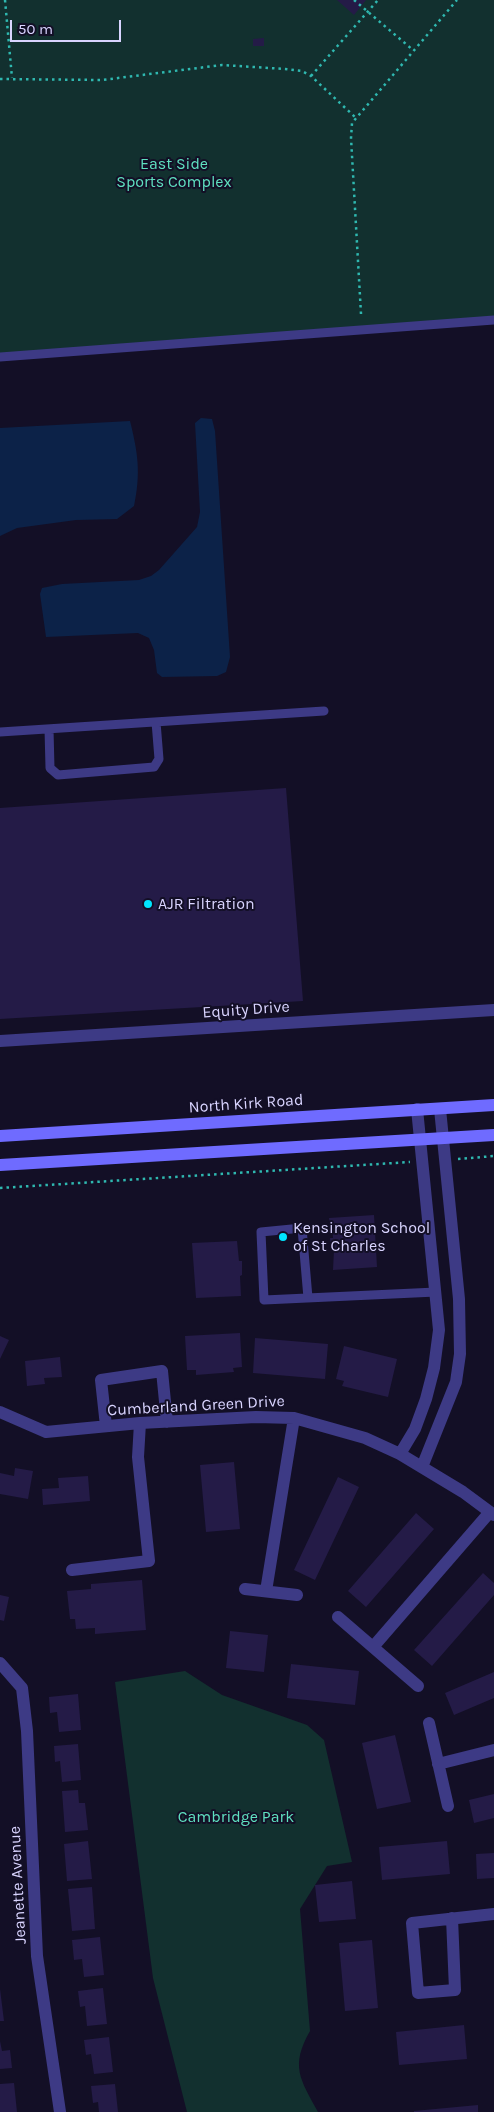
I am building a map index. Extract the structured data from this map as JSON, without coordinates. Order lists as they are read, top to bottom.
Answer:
{
  "streets": {
    "main road": ["North Kirk Road"],
    "street": ["Equity Drive", "Cumberland Green Drive", "Jeanette Avenue"]
  },
  "parks": ["East Side Sports Complex", "Cambridge Park"],
  "places": ["AJR Filtration", "Kensington School of St Charles"],
  "scale_bar": "50 m"
}
